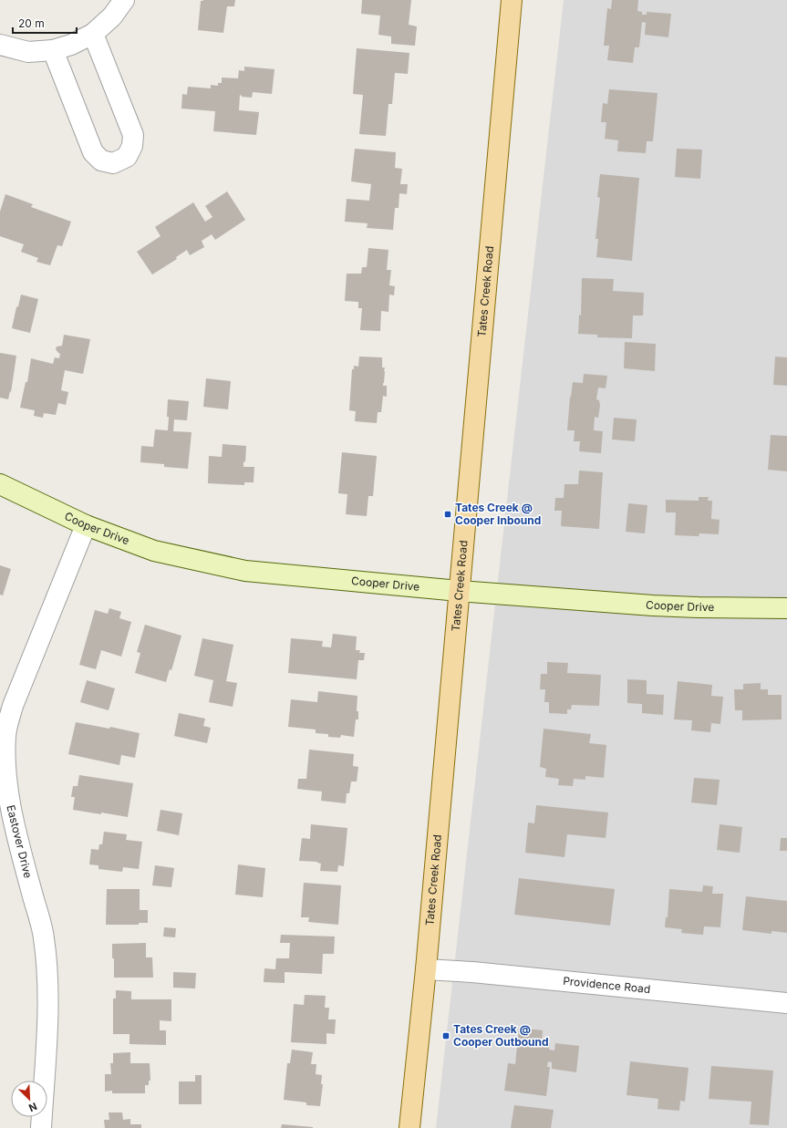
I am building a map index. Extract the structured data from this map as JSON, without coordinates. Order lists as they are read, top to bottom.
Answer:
{
  "streets": {
    "main road": ["Tates Creek Road"],
    "street": ["Cooper Drive", "Eastover Drive", "Providence Road"]
  },
  "crossings": [
    ["Tates Creek Road", "Cooper Drive"],
    ["Tates Creek Road", "Providence Road"],
    ["Cooper Drive", "Eastover Drive"]
  ],
  "places": {
    "transit": ["Tates Creek @ Cooper Inbound", "Tates Creek @ Cooper Outbound"]
  },
  "scale_bar": "20 m",
  "north": "bottom right"
}
